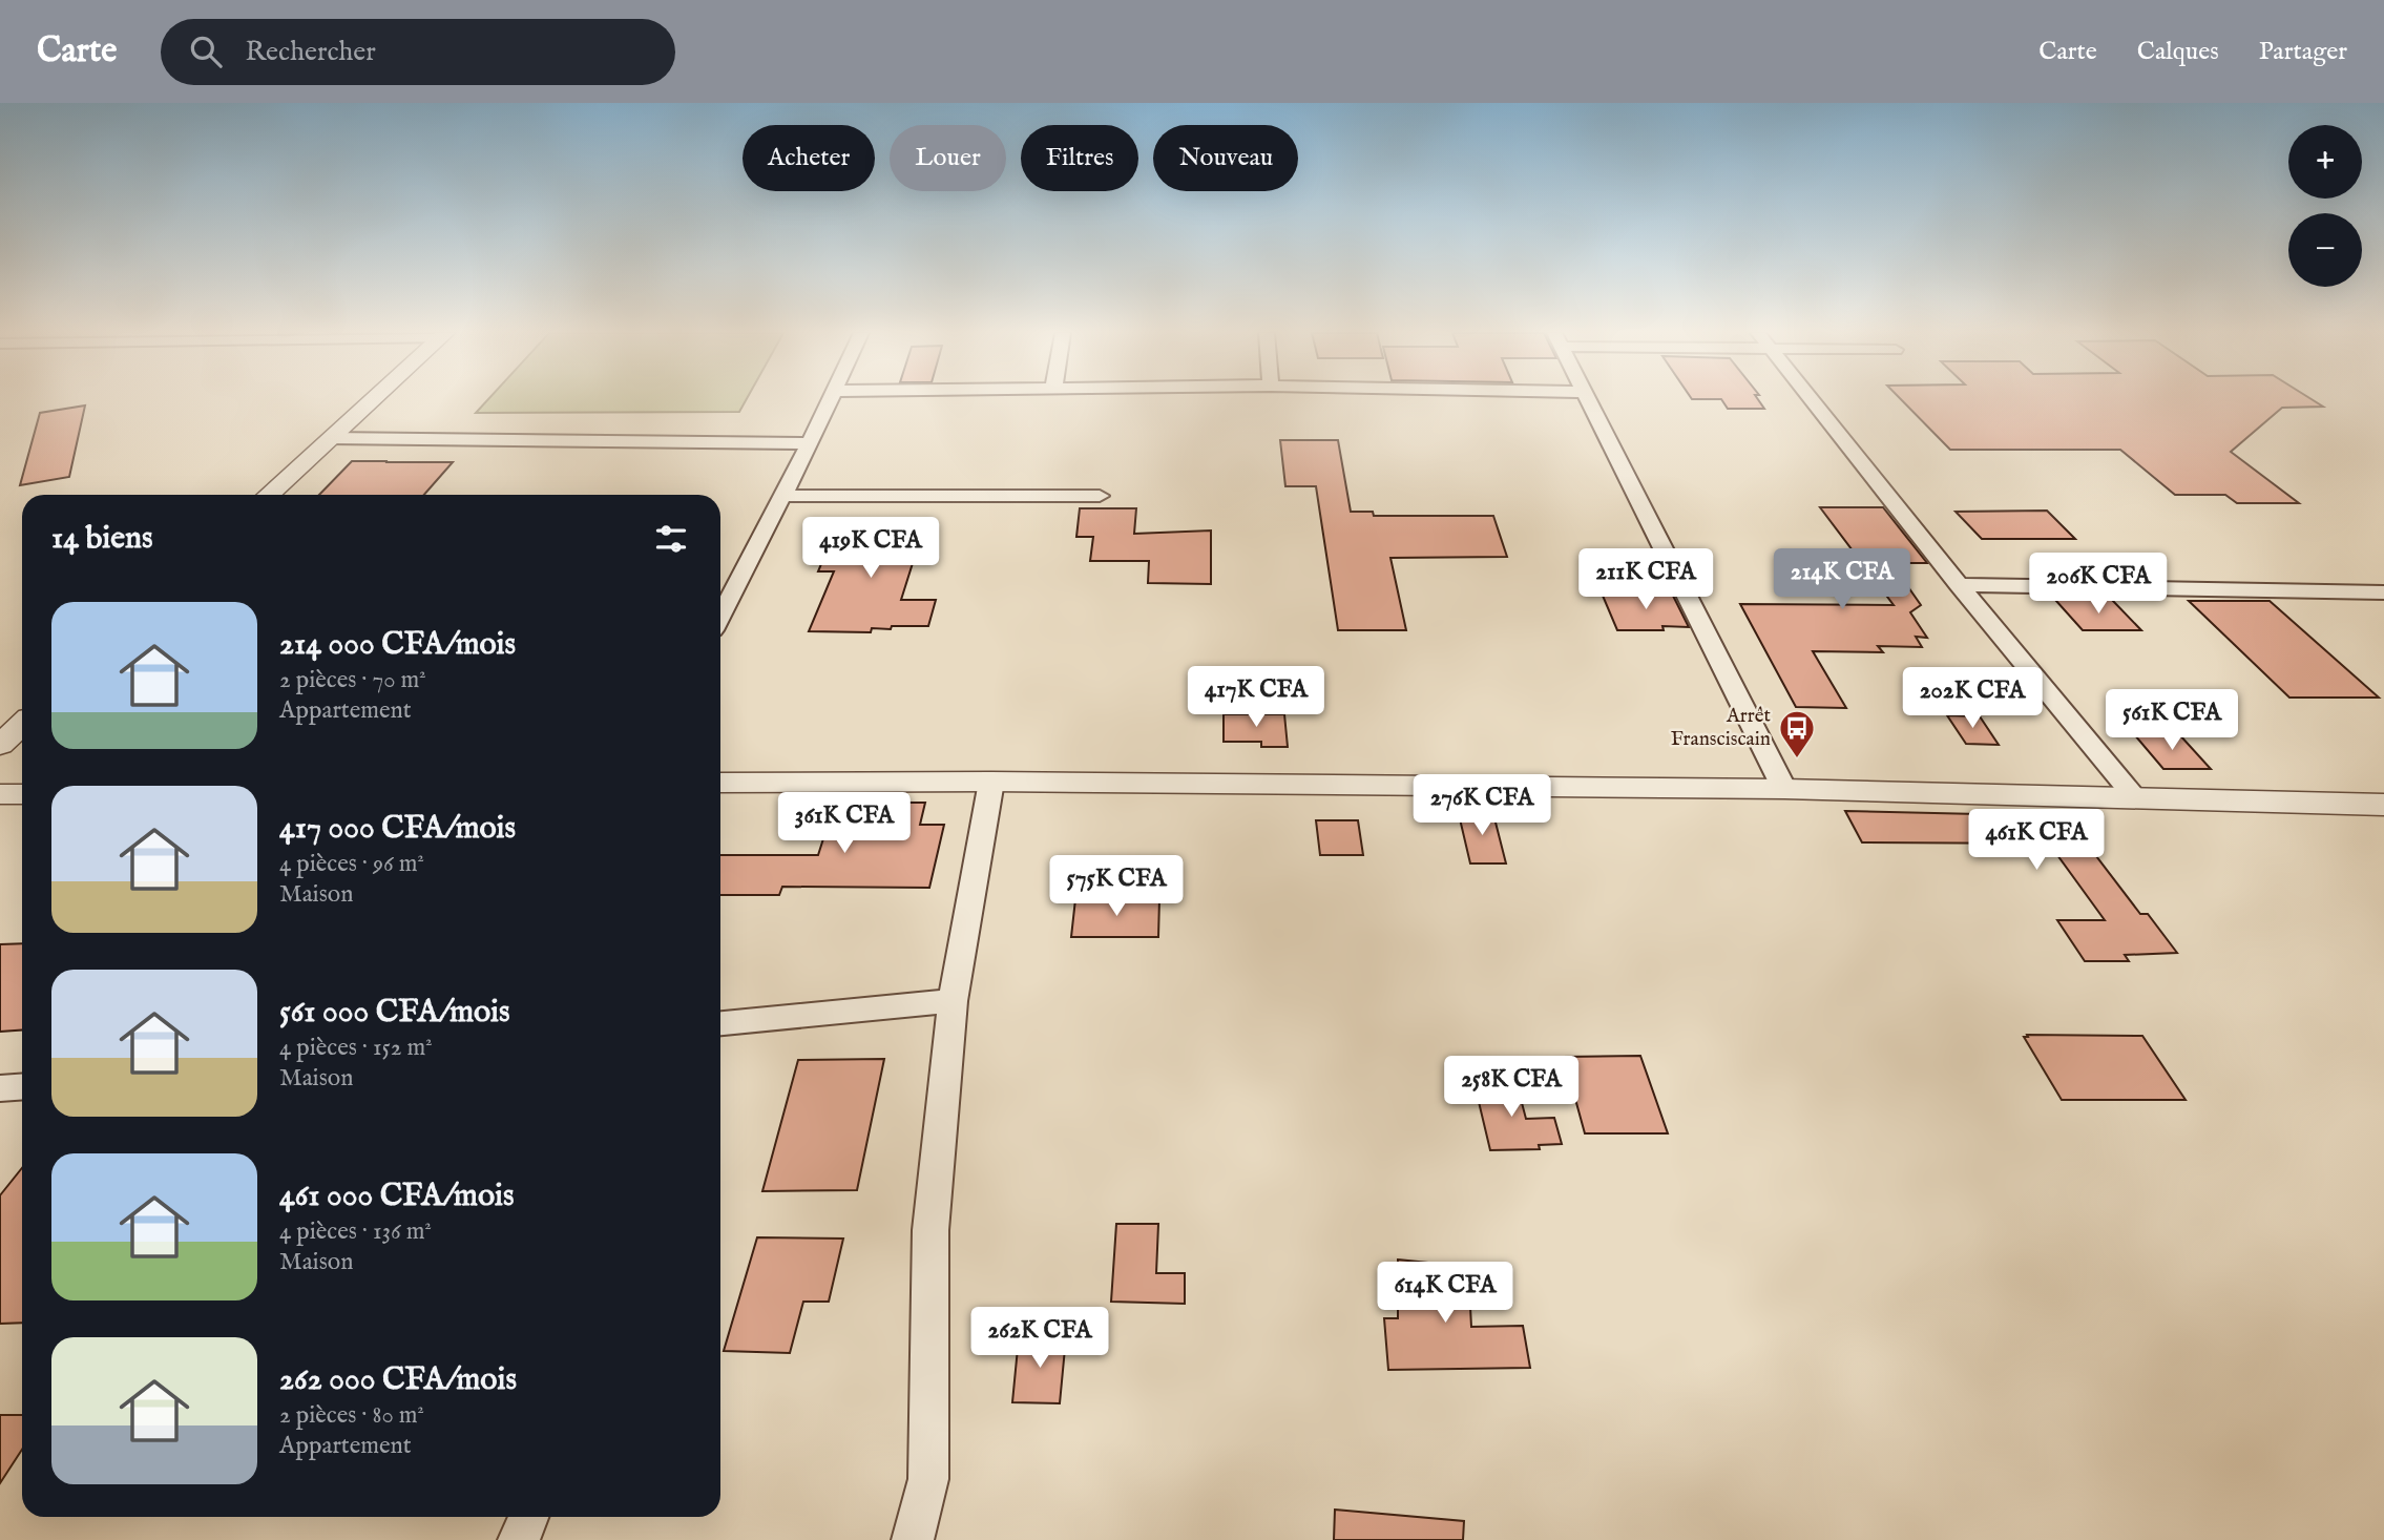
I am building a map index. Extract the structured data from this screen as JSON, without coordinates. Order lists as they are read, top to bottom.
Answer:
{
  "places": {
    "bus stop": ["Arrêt Fransciscain"]
  },
  "page": {
    "header": "Carte",
    "search": "Rechercher",
    "nav": ["Carte", "Calques", "Partager"],
    "map_buttons": ["+", "−"],
    "chip": [
      "Acheter",
      "Louer",
      "Filtres",
      "Nouveau"
    ],
    "heading": "14 biens",
    "price": [
      "419K CFA",
      "211K CFA",
      "214K CFA",
      "206K CFA",
      "417K CFA",
      "202K CFA",
      "561K CFA",
      "276K CFA",
      "361K CFA",
      "461K CFA",
      "575K CFA",
      "258K CFA",
      "614K CFA",
      "262K CFA"
    ],
    "list": [
      {
        "name": "214 000 CFA/mois",
        "note": "2 pièces · 70 m² · Appartement"
      },
      {
        "name": "417 000 CFA/mois",
        "note": "4 pièces · 96 m² · Maison"
      },
      {
        "name": "561 000 CFA/mois",
        "note": "4 pièces · 152 m² · Maison"
      },
      {
        "name": "461 000 CFA/mois",
        "note": "4 pièces · 136 m² · Maison"
      },
      {
        "name": "262 000 CFA/mois",
        "note": "2 pièces · 80 m² · Appartement"
      }
    ]
  }
}
